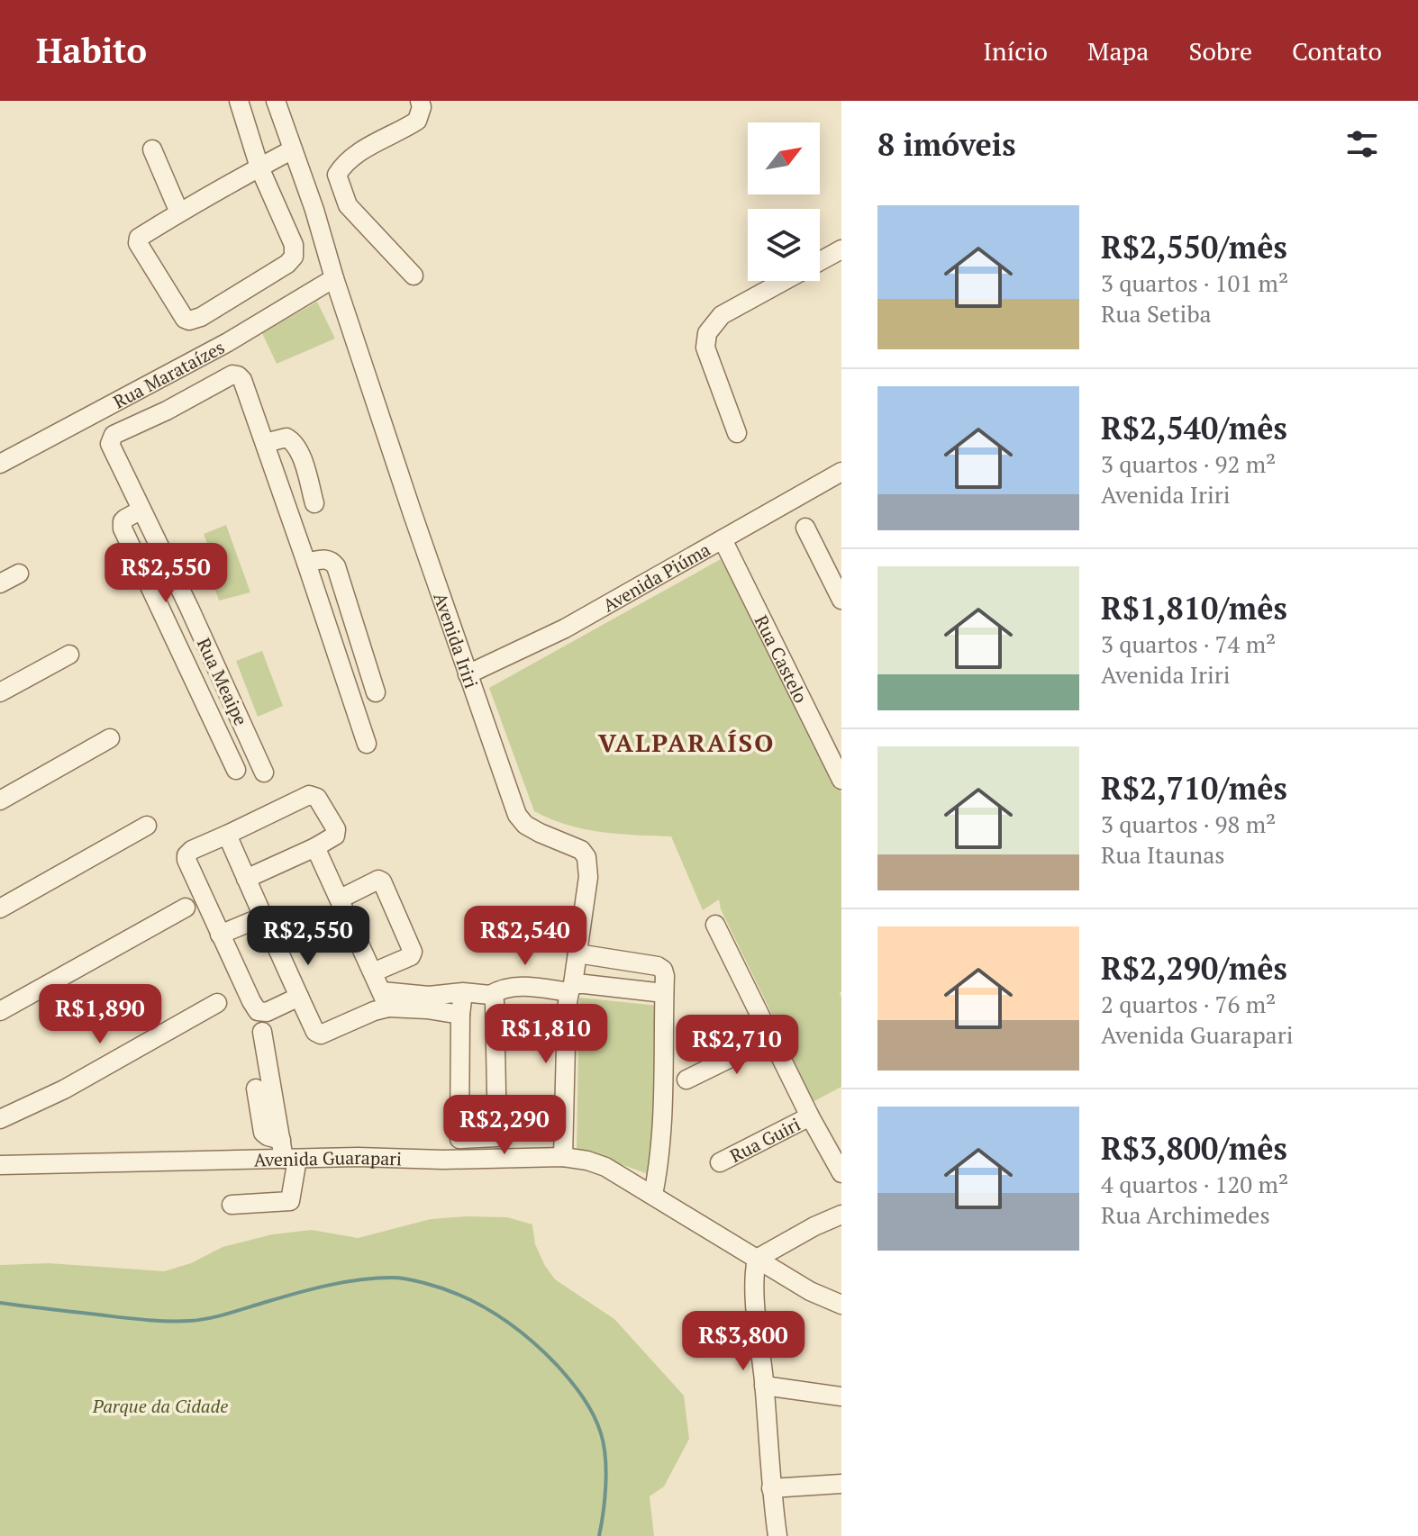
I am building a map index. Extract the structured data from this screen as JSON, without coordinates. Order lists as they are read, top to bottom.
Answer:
{
  "streets": {
    "street": [
      "Rua Marataízes",
      "Avenida Piúma",
      "Avenida Iriri",
      "Rua Castelo",
      "Rua Meaipe",
      "Rua Guiri",
      "Avenida Guarapari"
    ]
  },
  "crossings": [
    ["Rua Marataízes", "Avenida Iriri"],
    ["Avenida Piúma", "Avenida Iriri"],
    ["Avenida Piúma", "Rua Castelo"],
    ["Avenida Iriri", "Avenida Guarapari"]
  ],
  "districts": ["VALPARAÍSO"],
  "parks": ["Parque da Cidade"],
  "north": "top right",
  "page": {
    "header": "Habito",
    "nav": [
      "Início",
      "Mapa",
      "Sobre",
      "Contato"
    ],
    "heading": "8 imóveis",
    "list": [
      {
        "name": "R$2,550/mês",
        "note": "3 quartos · 101 m² · Rua Setiba"
      },
      {
        "name": "R$2,540/mês",
        "note": "3 quartos · 92 m² · Avenida Iriri"
      },
      {
        "name": "R$1,810/mês",
        "note": "3 quartos · 74 m² · Avenida Iriri"
      },
      {
        "name": "R$2,710/mês",
        "note": "3 quartos · 98 m² · Rua Itaunas"
      },
      {
        "name": "R$2,290/mês",
        "note": "2 quartos · 76 m² · Avenida Guarapari"
      },
      {
        "name": "R$3,800/mês",
        "note": "4 quartos · 120 m² · Rua Archimedes"
      }
    ],
    "price": [
      "R$2,550",
      "R$2,550",
      "R$2,540",
      "R$1,890",
      "R$1,810",
      "R$2,710",
      "R$2,290",
      "R$3,800"
    ]
  }
}
